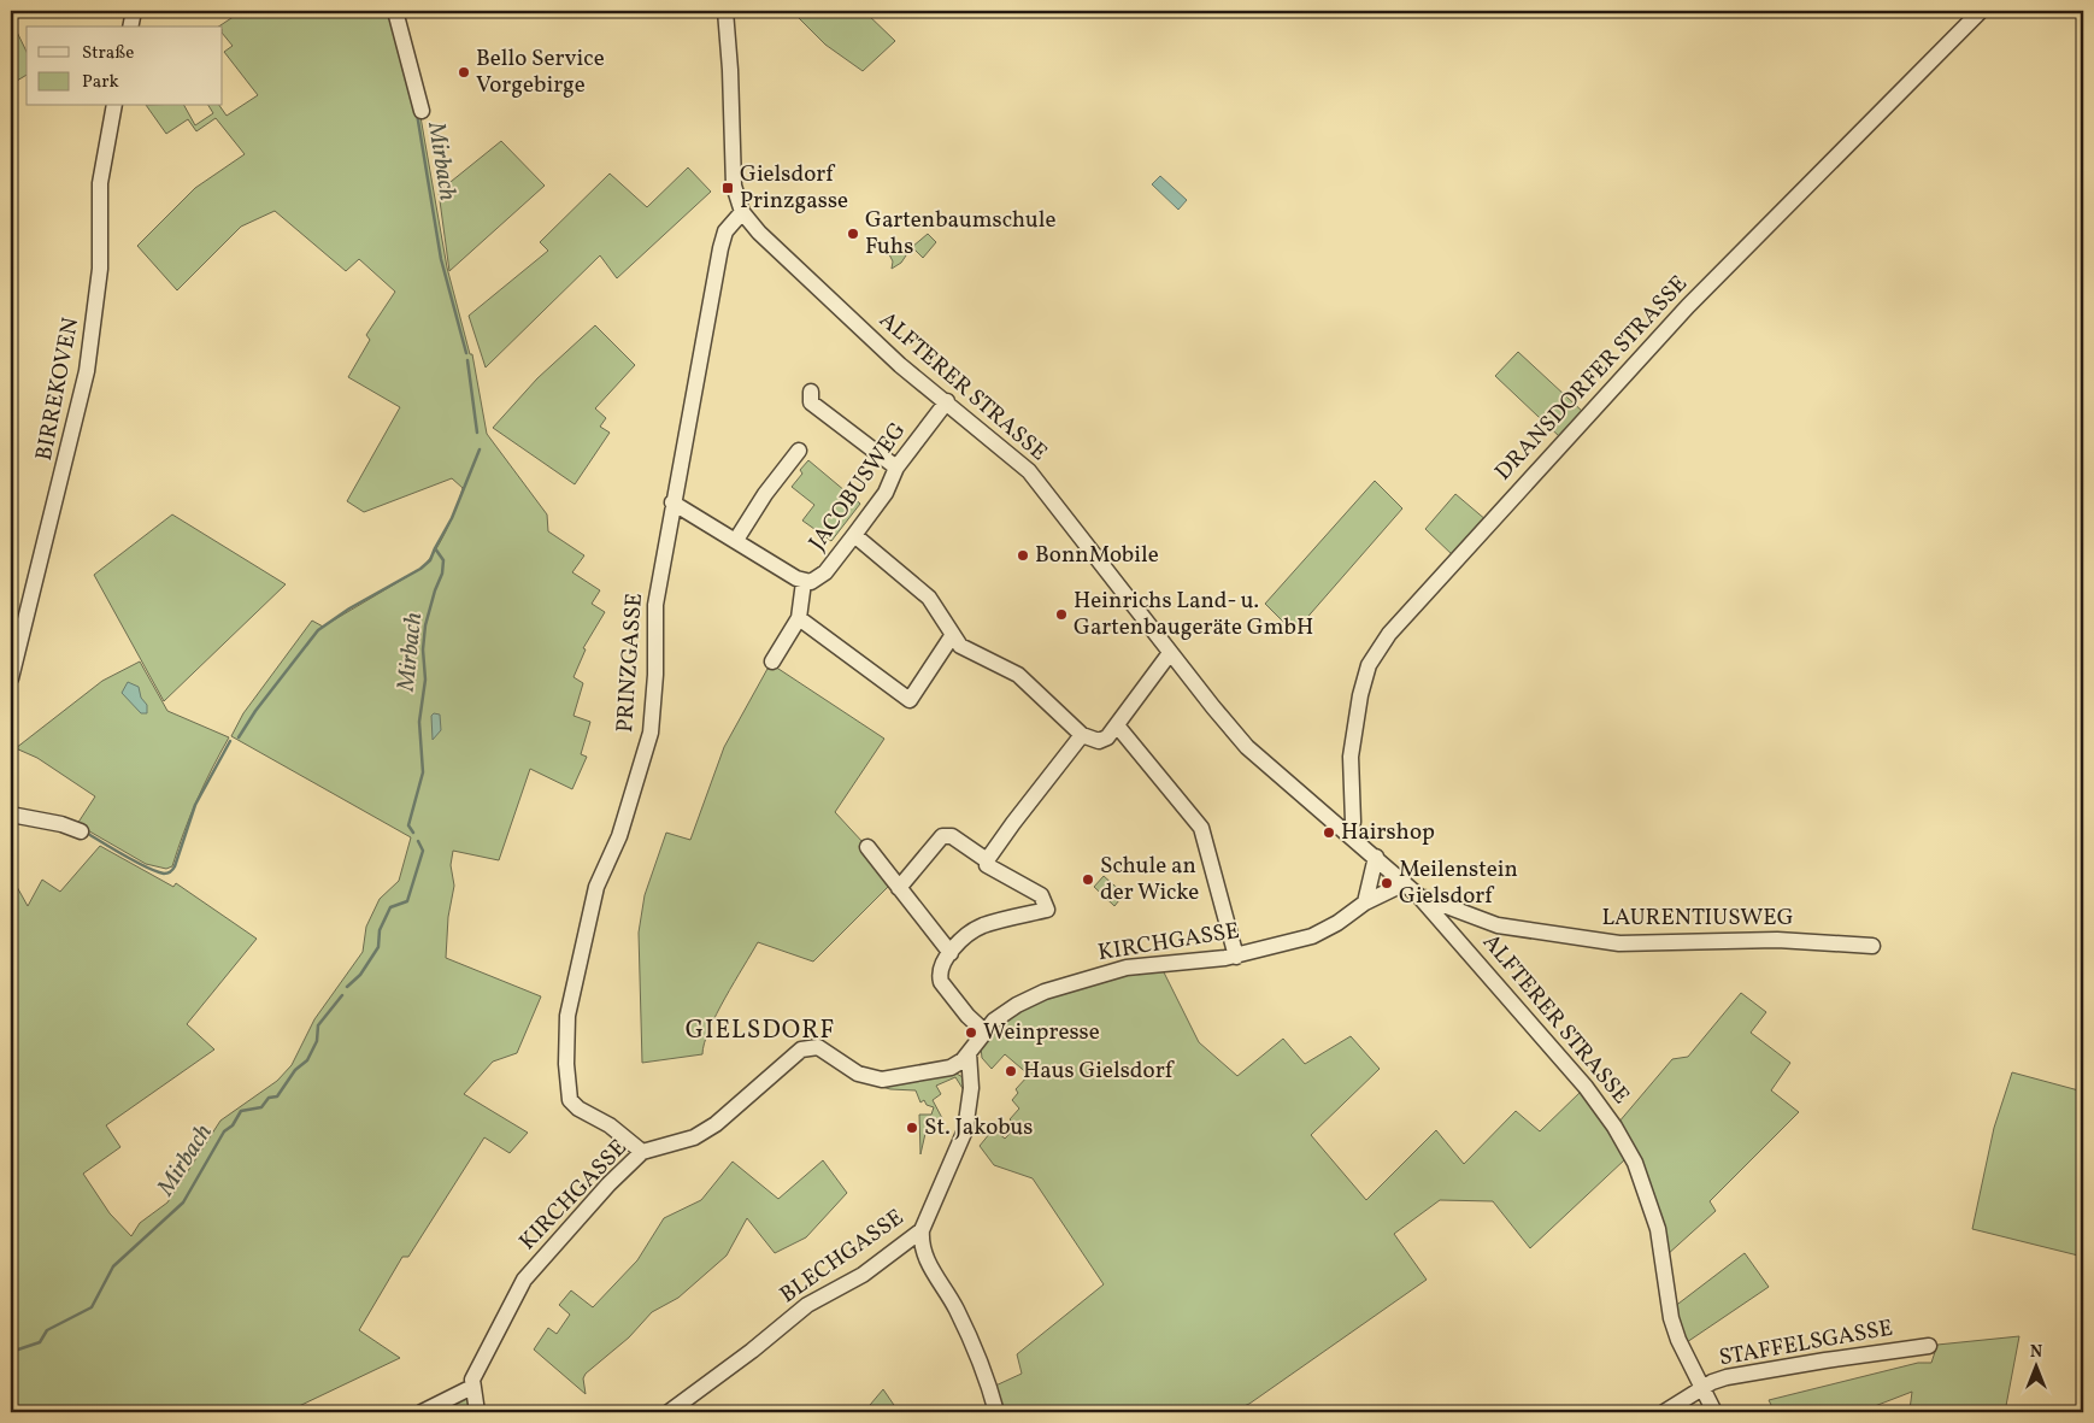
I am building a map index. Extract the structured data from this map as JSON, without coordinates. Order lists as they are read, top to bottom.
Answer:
{
  "streets": {
    "street": [
      "DRANSDORFER STRASSE",
      "ALFTERER STRASSE",
      "BIRREKOVEN",
      "JACOBUSWEG",
      "PRINZGASSE",
      "LAURENTIUSWEG",
      "KIRCHGASSE",
      "BLECHGASSE",
      "STAFFELSGASSE"
    ]
  },
  "crossings": [
    ["DRANSDORFER STRASSE", "ALFTERER STRASSE"],
    ["ALFTERER STRASSE", "JACOBUSWEG"],
    ["ALFTERER STRASSE", "PRINZGASSE"],
    ["ALFTERER STRASSE", "LAURENTIUSWEG"],
    ["ALFTERER STRASSE", "KIRCHGASSE"],
    ["ALFTERER STRASSE", "STAFFELSGASSE"],
    ["PRINZGASSE", "KIRCHGASSE"],
    ["KIRCHGASSE", "BLECHGASSE"]
  ],
  "districts": ["GIELSDORF"],
  "water": ["Mirbach"],
  "places": {
    "other": [
      "Bello Service Vorgebirge",
      "Gartenbaumschule Fuhs",
      "BonnMobile",
      "Heinrichs Land- u. Gartenbaugeräte GmbH",
      "Hairshop",
      "Schule an der Wicke",
      "Meilenstein Gielsdorf",
      "Weinpresse",
      "Haus Gielsdorf",
      "St. Jakobus"
    ],
    "transit": ["Gielsdorf Prinzgasse"]
  },
  "legend": ["Straße", "Park"],
  "north": "top"
}
